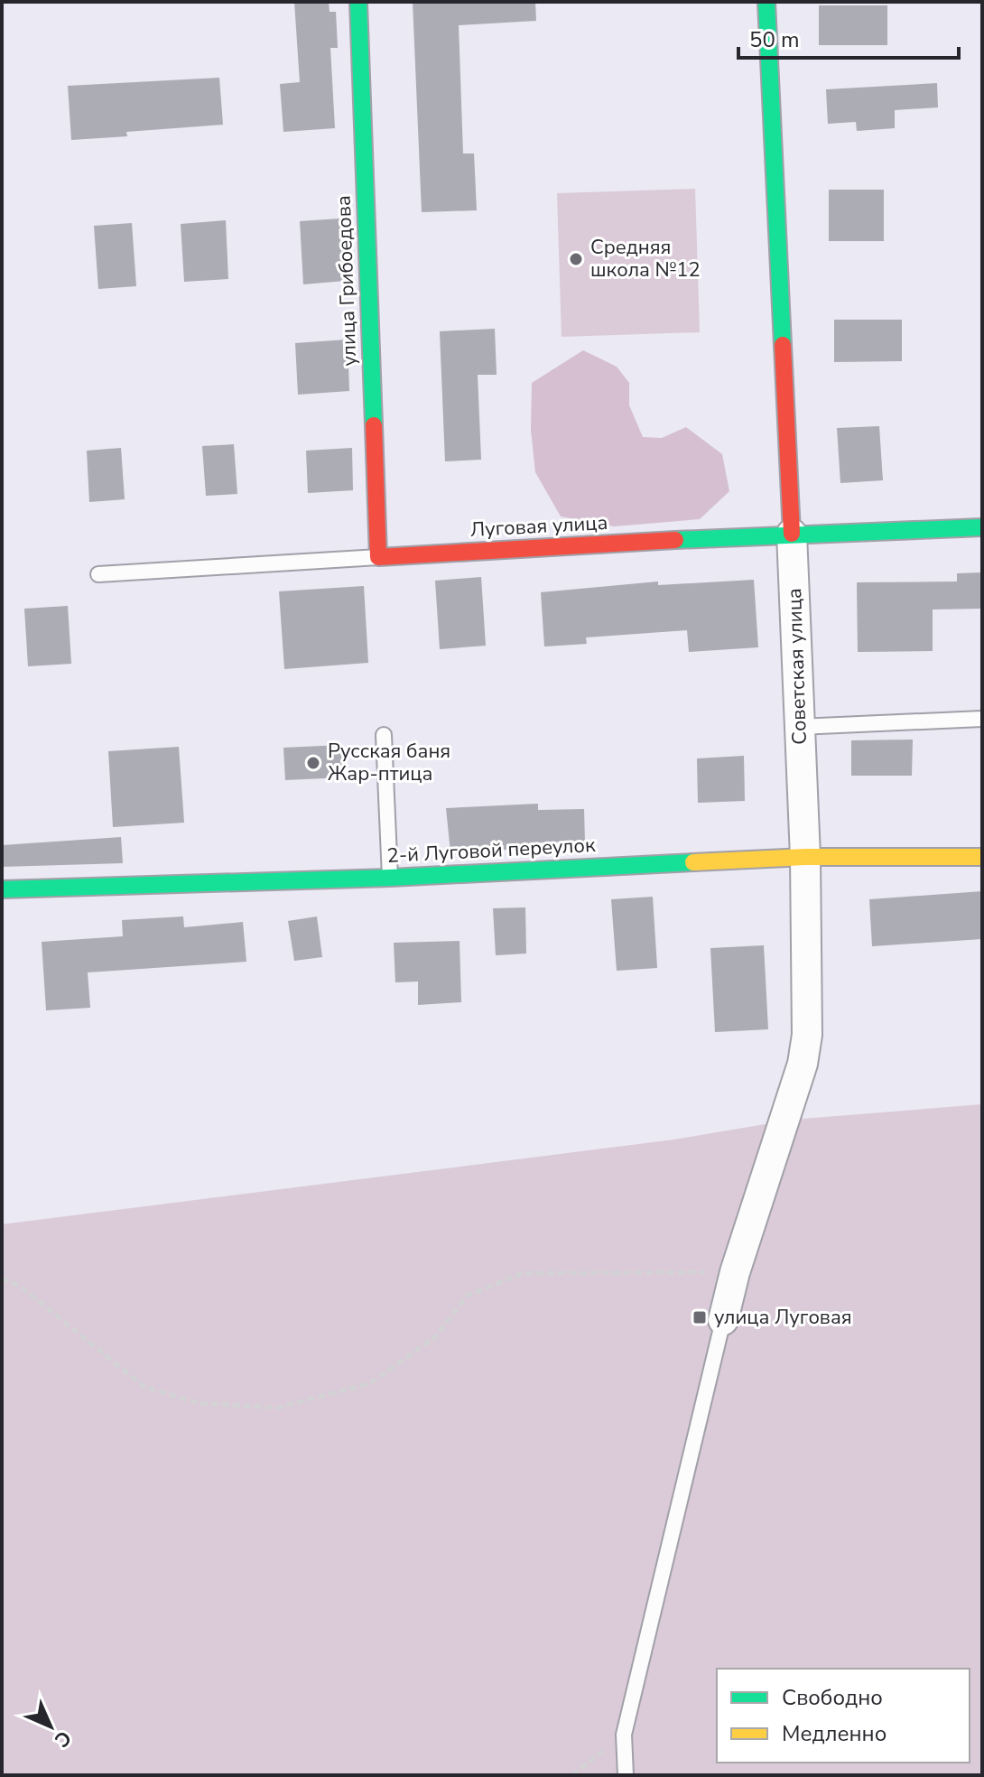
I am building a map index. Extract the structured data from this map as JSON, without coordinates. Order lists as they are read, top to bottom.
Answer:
{
  "streets": {
    "street": [
      "улица Грибоедова",
      "Луговая улица",
      "Советская улица",
      "2-й Луговой переулок"
    ]
  },
  "crossings": [
    ["улица Грибоедова", "Луговая улица"],
    ["Луговая улица", "Советская улица"],
    ["Советская улица", "2-й Луговой переулок"]
  ],
  "places": {
    "other": ["Средняя школа №12", "Русская баня Жар-птица"],
    "transit": ["улица Луговая"]
  },
  "legend": ["Свободно", "Медленно"],
  "scale_bar": "50 m",
  "north": "bottom right"
}
